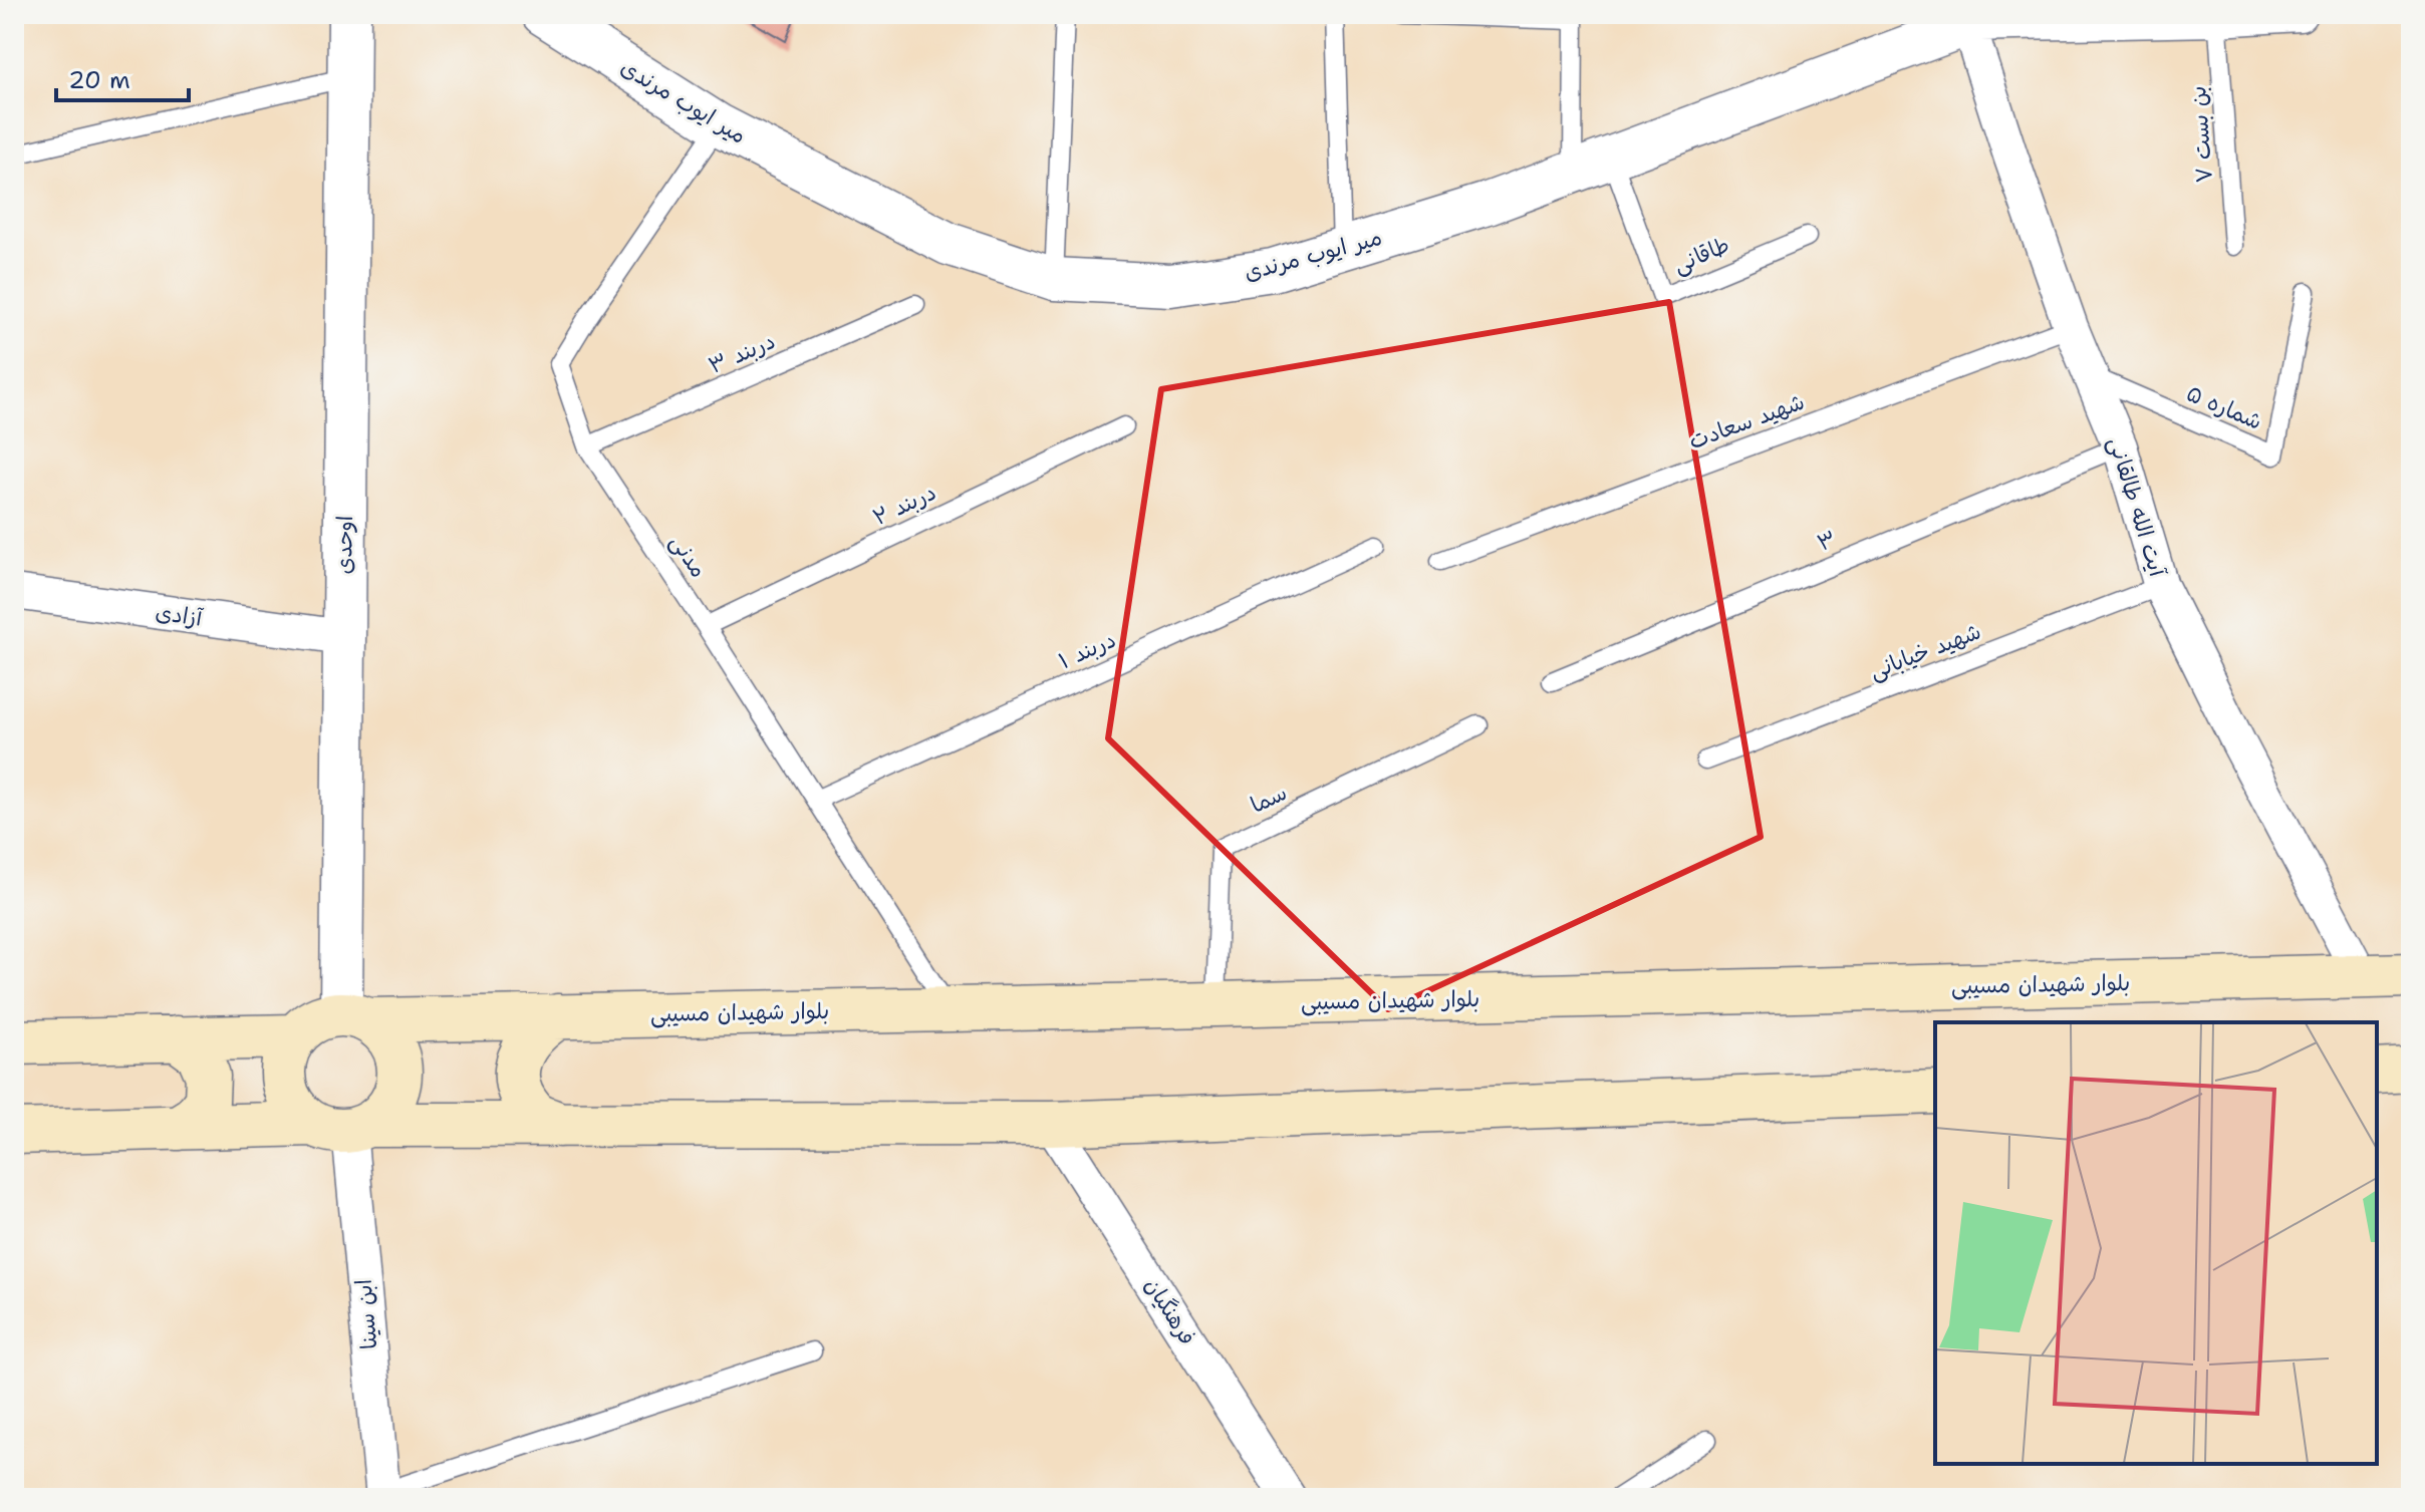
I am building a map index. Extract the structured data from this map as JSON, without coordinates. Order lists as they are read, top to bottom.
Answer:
{
  "streets": {
    "main road": ["بلوار شهیدان مسیبی"],
    "street": [
      "میر ایوب مرندی",
      "آیت الله طالقانی",
      "اوحدی",
      "آزادی",
      "فرهنگیان",
      "ابن سینا"
    ],
    "lane": [
      "بن بست ۷",
      "طاقانی",
      "دربند ۳",
      "شماره ۵",
      "شهید سعادت",
      "دربند ۲",
      "۳",
      "مدنی",
      "دربند ۱",
      "شهید خیابانی",
      "سما"
    ]
  },
  "crossings": [
    ["میر ایوب مرندی", "طاقانی"],
    ["میر ایوب مرندی", "آیت الله طالقانی"],
    ["میر ایوب مرندی", "مدنی"],
    ["دربند ۳", "مدنی"],
    ["شماره ۵", "آیت الله طالقانی"],
    ["شهید سعادت", "آیت الله طالقانی"],
    ["دربند ۲", "مدنی"],
    ["آیت الله طالقانی", "۳"],
    ["آیت الله طالقانی", "شهید خیابانی"],
    ["آیت الله طالقانی", "بلوار شهیدان مسیبی"],
    ["اوحدی", "آزادی"],
    ["اوحدی", "بلوار شهیدان مسیبی"],
    ["اوحدی", "ابن سینا"],
    ["مدنی", "دربند ۱"],
    ["مدنی", "بلوار شهیدان مسیبی"],
    ["سما", "بلوار شهیدان مسیبی"],
    ["بلوار شهیدان مسیبی", "ابن سینا"]
  ],
  "scale_bar": "20 m"
}
